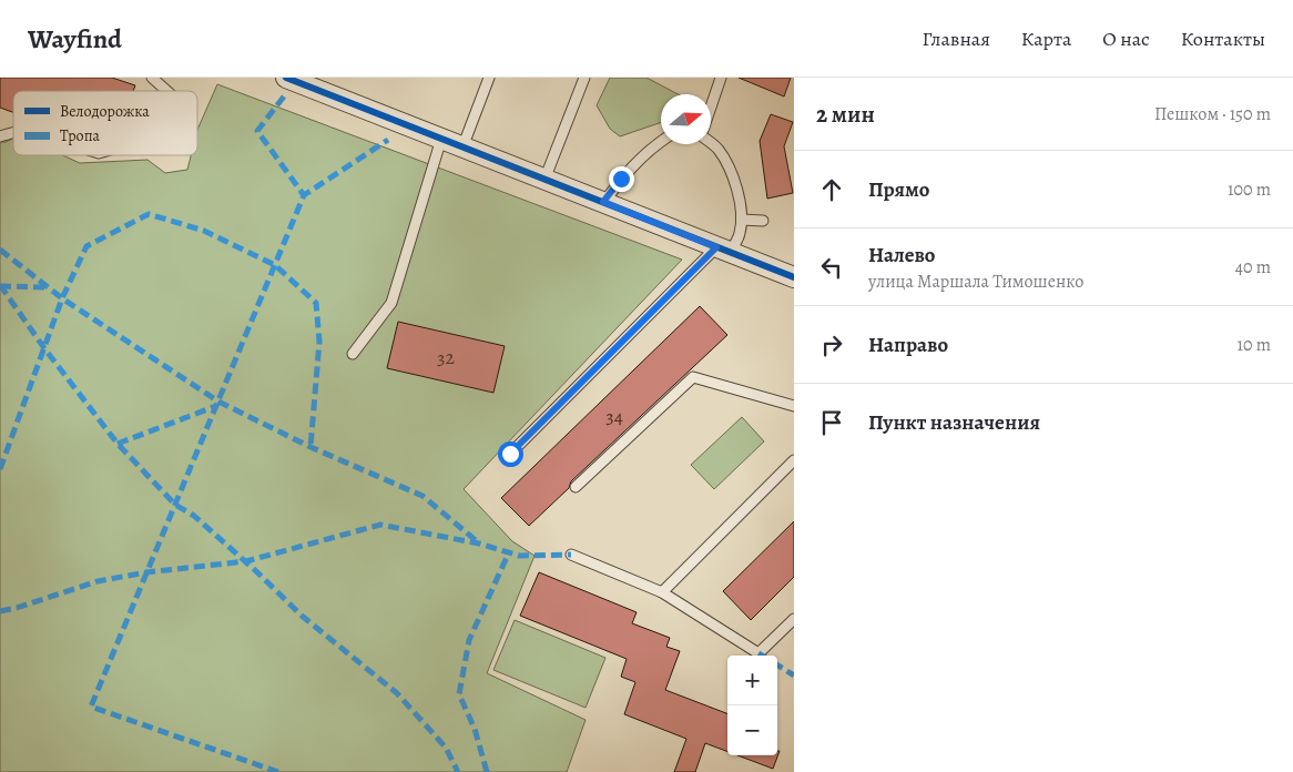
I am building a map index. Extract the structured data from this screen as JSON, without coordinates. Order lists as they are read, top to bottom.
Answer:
{
  "house_numbers": ["32", "34"],
  "legend": ["Велодорожка", "Тропа"],
  "north": "right",
  "page": {
    "header": "Wayfind",
    "nav": [
      "Главная",
      "Карта",
      "О нас",
      "Контакты"
    ],
    "heading": ["2 мин", "Пешком · 150 m"],
    "list": [
      ["Прямо", "100 m"],
      ["Налево", "улица Маршала Тимошенко", "40 m"],
      ["Направо", "10 m"],
      "Пункт назначения"
    ],
    "map_buttons": ["+", "−"]
  }
}
